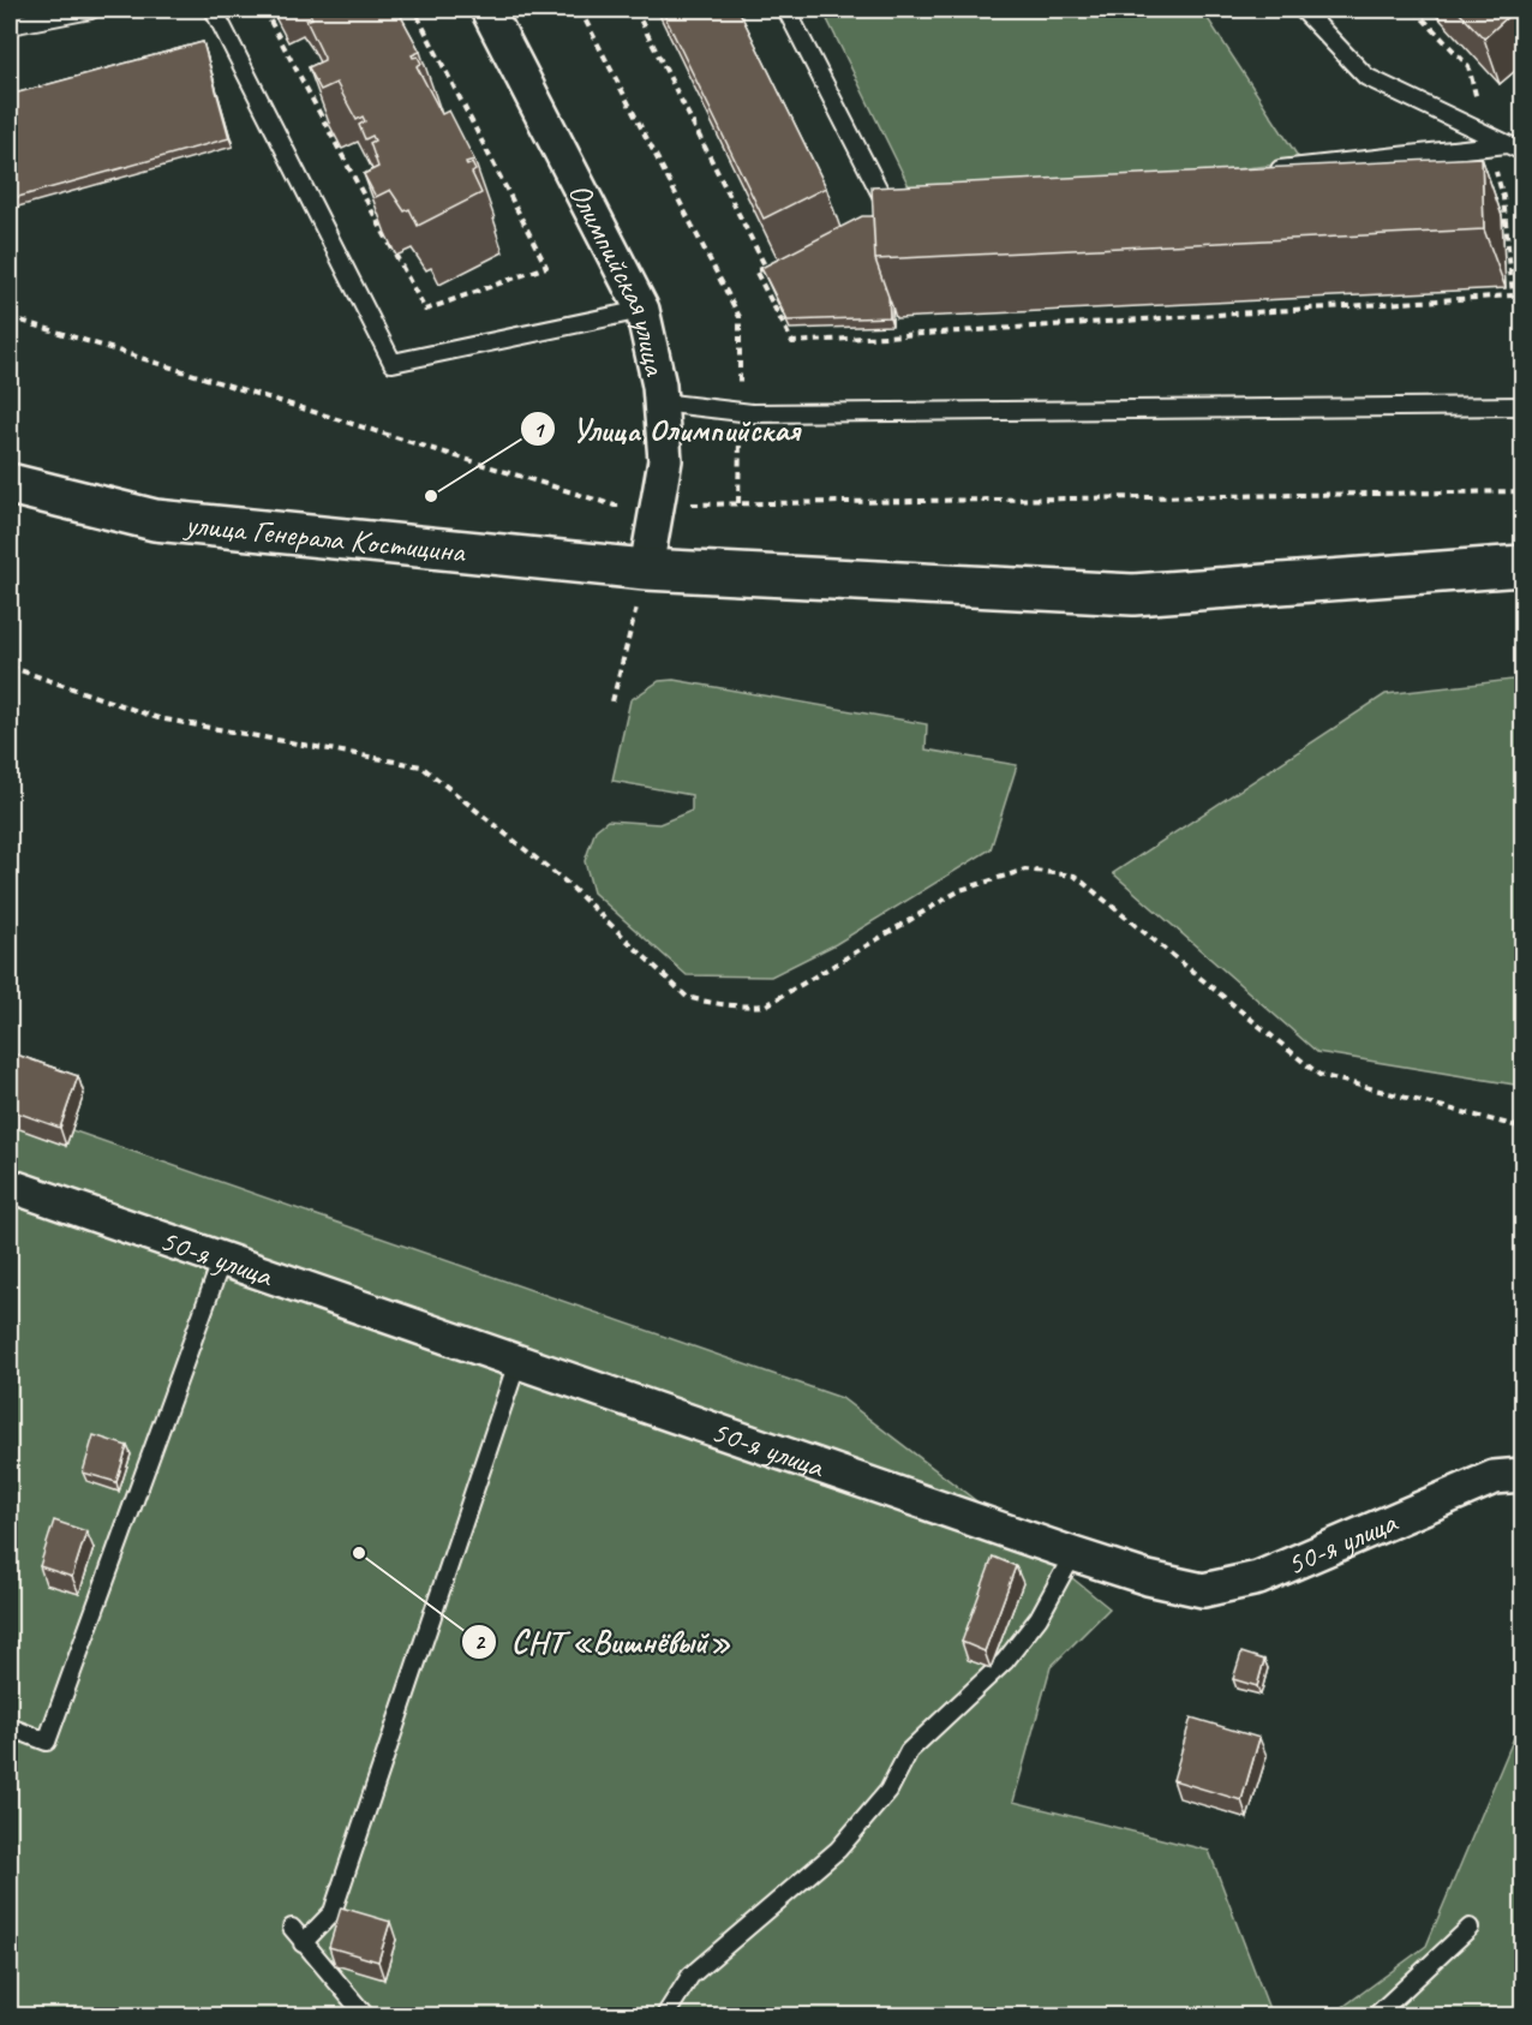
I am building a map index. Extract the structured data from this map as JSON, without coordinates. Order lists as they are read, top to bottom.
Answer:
{
  "streets": {
    "street": ["Олимпийская улица", "улица Генерала Костицина", "50-я улица"]
  },
  "crossings": [
    ["Олимпийская улица", "улица Генерала Костицина"]
  ],
  "places": ["Улица Олимпийская", "СНТ «Вишнёвый»"]
}
